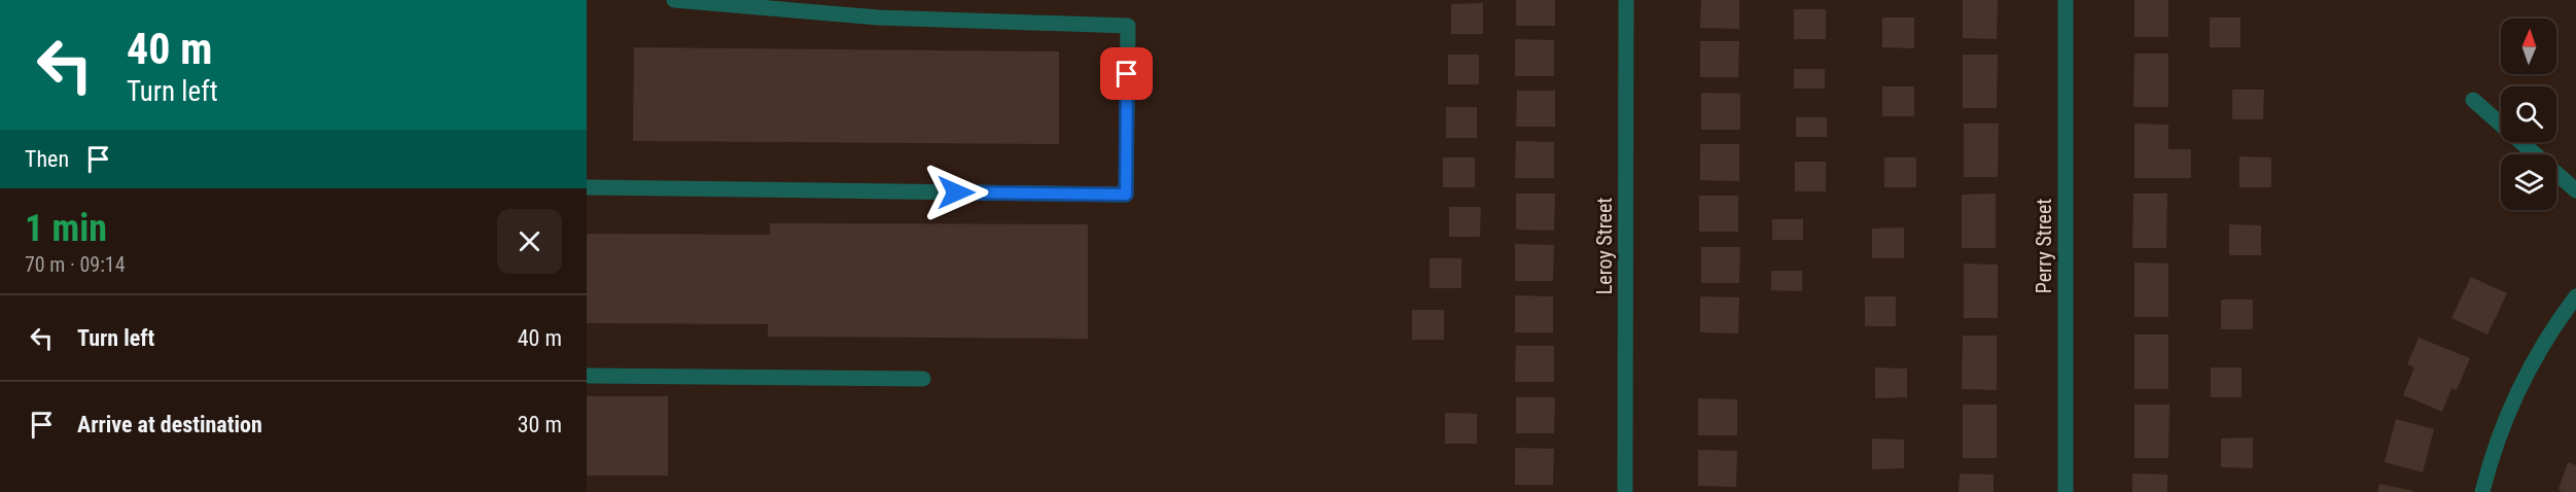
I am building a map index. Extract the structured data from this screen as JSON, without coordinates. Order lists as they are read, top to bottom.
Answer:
{
  "streets": {
    "street": ["Leroy Street", "Perry Street"]
  },
  "north": "top",
  "page": {
    "turn": ["40 m", "Turn left"],
    "then": "Then",
    "heading": ["1 min", "70 m · 09:14"],
    "list": [
      {
        "name": "Turn left",
        "value": "40 m"
      },
      {
        "name": "Arrive at destination",
        "value": "30 m"
      }
    ]
  }
}
